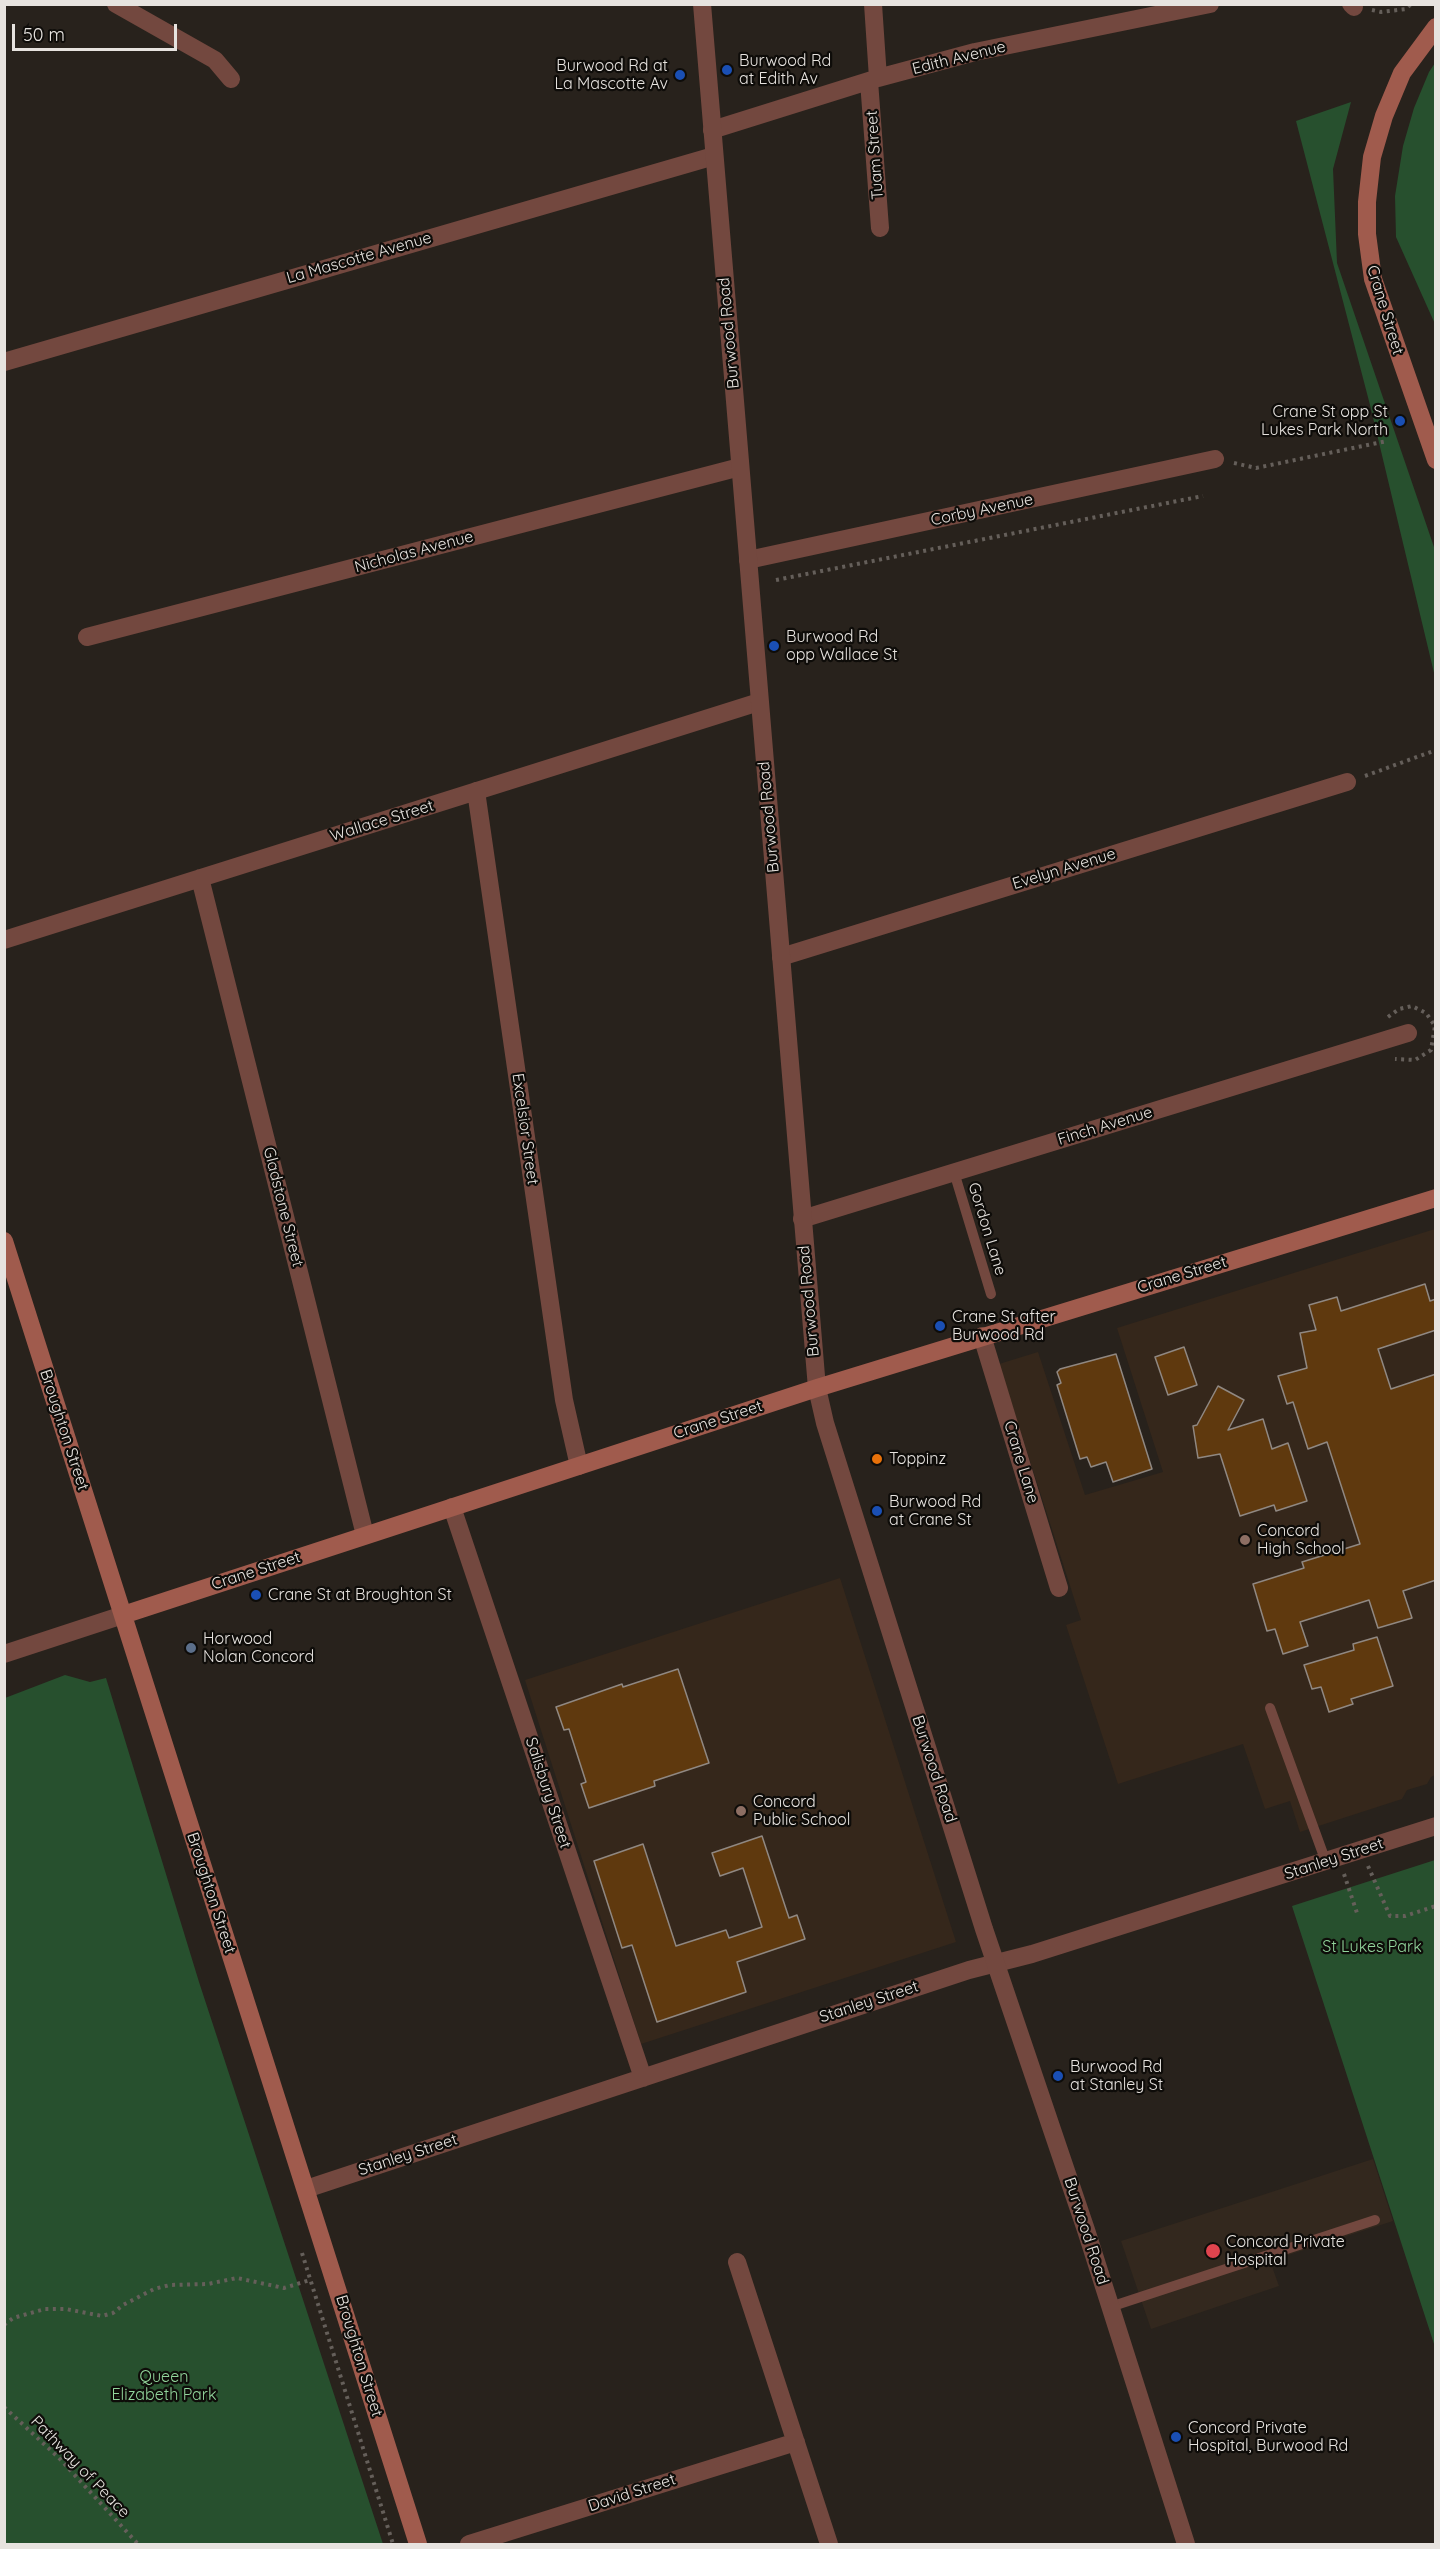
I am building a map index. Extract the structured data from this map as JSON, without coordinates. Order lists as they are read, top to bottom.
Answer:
{
  "streets": {
    "main road": ["Crane Street", "Broughton Street"],
    "street": [
      "Edith Avenue",
      "Tuam Street",
      "La Mascotte Avenue",
      "Burwood Road",
      "Corby Avenue",
      "Nicholas Avenue",
      "Wallace Street",
      "Evelyn Avenue",
      "Finch Avenue",
      "Excelsior Street",
      "Gladstone Street",
      "Crane Lane",
      "Salisbury Street",
      "Stanley Street",
      "David Street"
    ],
    "lane": ["Gordon Lane"],
    "path": ["Pathway of Peace"]
  },
  "crossings": [
    ["Edith Avenue", "Tuam Street"],
    ["Edith Avenue", "Burwood Road"],
    ["La Mascotte Avenue", "Burwood Road"],
    ["Crane Street", "Burwood Road"],
    ["Crane Street", "Excelsior Street"],
    ["Crane Street", "Gladstone Street"],
    ["Crane Street", "Broughton Street"],
    ["Crane Street", "Crane Lane"],
    ["Crane Street", "Salisbury Street"],
    ["Burwood Road", "Corby Avenue"],
    ["Burwood Road", "Nicholas Avenue"],
    ["Burwood Road", "Wallace Street"],
    ["Burwood Road", "Evelyn Avenue"],
    ["Burwood Road", "Finch Avenue"],
    ["Burwood Road", "Stanley Street"],
    ["Wallace Street", "Excelsior Street"],
    ["Wallace Street", "Gladstone Street"],
    ["Finch Avenue", "Gordon Lane"],
    ["Broughton Street", "Stanley Street"],
    ["Salisbury Street", "Stanley Street"]
  ],
  "parks": ["St Lukes Park", "Queen Elizabeth Park"],
  "places": [
    "Burwood Rd at Edith Av",
    "Burwood Rd at La Mascotte Av",
    "Crane St opp St Lukes Park North",
    "Burwood Rd opp Wallace St",
    "Crane St after Burwood Rd",
    "Toppinz",
    "Burwood Rd at Crane St",
    "Concord High School",
    "Crane St at Broughton St",
    "Horwood Nolan Concord",
    "Concord Public School",
    "Burwood Rd at Stanley St",
    "Concord Private Hospital",
    "Concord Private Hospital, Burwood Rd"
  ],
  "scale_bar": "50 m"
}
